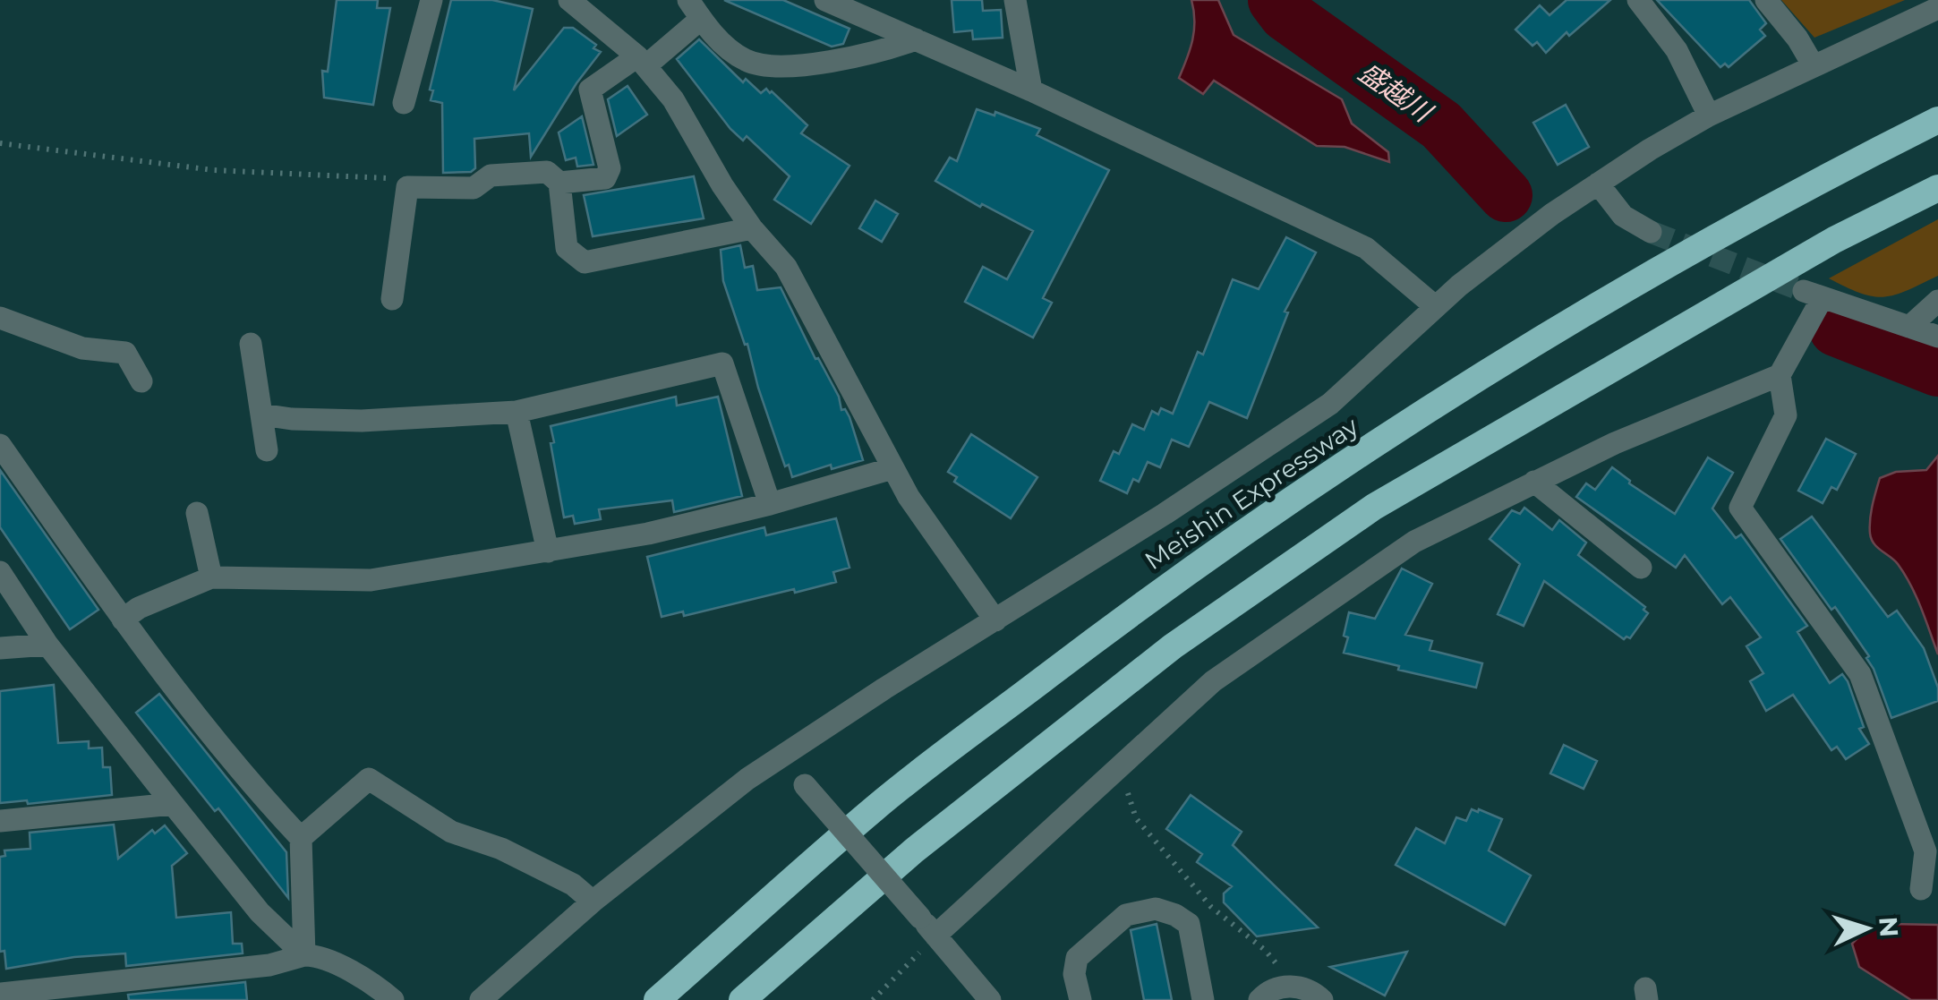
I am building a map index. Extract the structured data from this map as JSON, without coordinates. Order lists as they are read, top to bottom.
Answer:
{
  "streets": {
    "highway": ["Meishin Expressway"]
  },
  "water": ["盛越川"],
  "north": "right"
}
